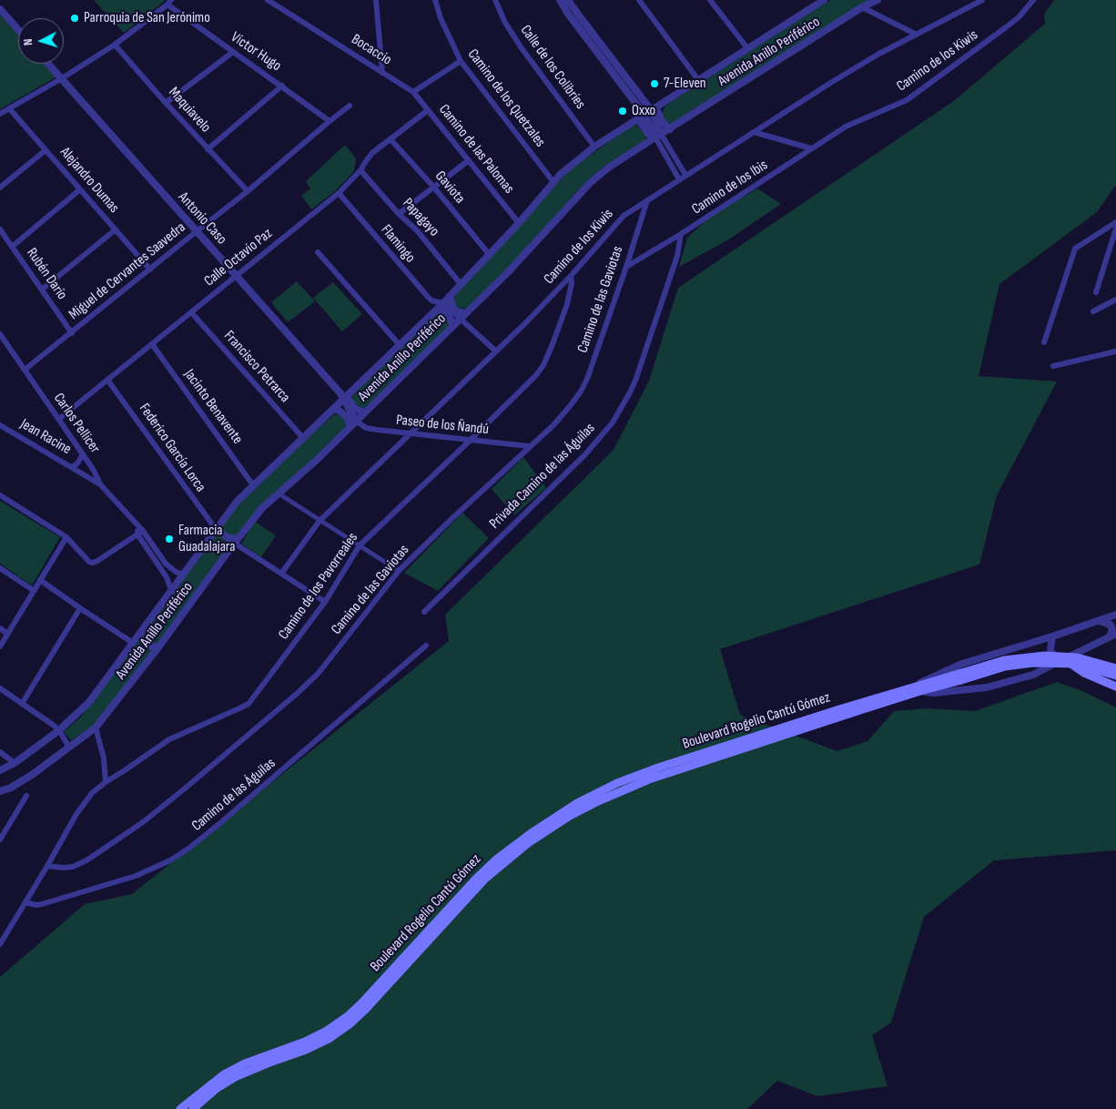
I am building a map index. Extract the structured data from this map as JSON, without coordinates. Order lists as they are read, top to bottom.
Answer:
{
  "streets": {
    "main road": ["Boulevard Rogelio Cantú Gómez"],
    "street": [
      "Bocaccio",
      "Víctor Hugo",
      "Avenida Anillo Periférico",
      "Camino de los Kiwis",
      "Calle de los Colibríes",
      "Camino de los Quetzales",
      "Maquiavelo",
      "Camino de las Palomas",
      "Alejandro Dumas",
      "Gaviota",
      "Camino de los Ibis",
      "Papagayo",
      "Antonio Caso",
      "Flamingo",
      "Calle Octavio Paz",
      "Miguel de Cervantes Saavedra",
      "Rubén Darío",
      "Camino de las Gaviotas",
      "Francisco Petrarca",
      "Jacinto Benavente",
      "Carlos Pellicer",
      "Paseo de los Ñandú",
      "Jean Racine",
      "Federico García Lorca",
      "Privada Camino de las Águilas",
      "Camino de los Pavorreales",
      "Camino de las Águilas"
    ]
  },
  "crossings": [
    ["Bocaccio", "Camino de las Palomas"],
    ["Víctor Hugo", "Miguel de Cervantes Saavedra"],
    ["Avenida Anillo Periférico", "Calle de los Colibríes"],
    ["Avenida Anillo Periférico", "Camino de los Quetzales"],
    ["Avenida Anillo Periférico", "Camino de las Palomas"],
    ["Avenida Anillo Periférico", "Gaviota"],
    ["Avenida Anillo Periférico", "Papagayo"],
    ["Avenida Anillo Periférico", "Antonio Caso"],
    ["Avenida Anillo Periférico", "Flamingo"],
    ["Avenida Anillo Periférico", "Francisco Petrarca"],
    ["Avenida Anillo Periférico", "Jacinto Benavente"],
    ["Avenida Anillo Periférico", "Carlos Pellicer"],
    ["Avenida Anillo Periférico", "Paseo de los Ñandú"],
    ["Avenida Anillo Periférico", "Federico García Lorca"],
    ["Camino de los Kiwis", "Camino de los Ibis"],
    ["Camino de los Kiwis", "Flamingo"],
    ["Camino de los Kiwis", "Camino de las Gaviotas"],
    ["Camino de los Kiwis", "Paseo de los Ñandú"],
    ["Camino de los Kiwis", "Camino de los Pavorreales"],
    ["Maquiavelo", "Miguel de Cervantes Saavedra"],
    ["Camino de las Palomas", "Calle Octavio Paz"],
    ["Alejandro Dumas", "Miguel de Cervantes Saavedra"],
    ["Gaviota", "Calle Octavio Paz"],
    ["Camino de los Ibis", "Camino de las Gaviotas"],
    ["Camino de los Ibis", "Privada Camino de las Águilas"],
    ["Papagayo", "Calle Octavio Paz"],
    ["Antonio Caso", "Calle Octavio Paz"],
    ["Antonio Caso", "Miguel de Cervantes Saavedra"],
    ["Flamingo", "Calle Octavio Paz"],
    ["Calle Octavio Paz", "Francisco Petrarca"],
    ["Calle Octavio Paz", "Jacinto Benavente"],
    ["Calle Octavio Paz", "Carlos Pellicer"],
    ["Calle Octavio Paz", "Federico García Lorca"],
    ["Miguel de Cervantes Saavedra", "Rubén Darío"],
    ["Miguel de Cervantes Saavedra", "Carlos Pellicer"],
    ["Camino de las Gaviotas", "Paseo de los Ñandú"],
    ["Camino de las Gaviotas", "Camino de los Pavorreales"],
    ["Carlos Pellicer", "Jean Racine"],
    ["Paseo de los Ñandú", "Camino de los Pavorreales"],
    ["Camino de los Pavorreales", "Camino de las Águilas"]
  ],
  "places": [
    "Parroquia de San Jerónimo",
    "7-Eleven",
    "Oxxo",
    "Farmacia Guadalajara"
  ],
  "north": "left"
}
